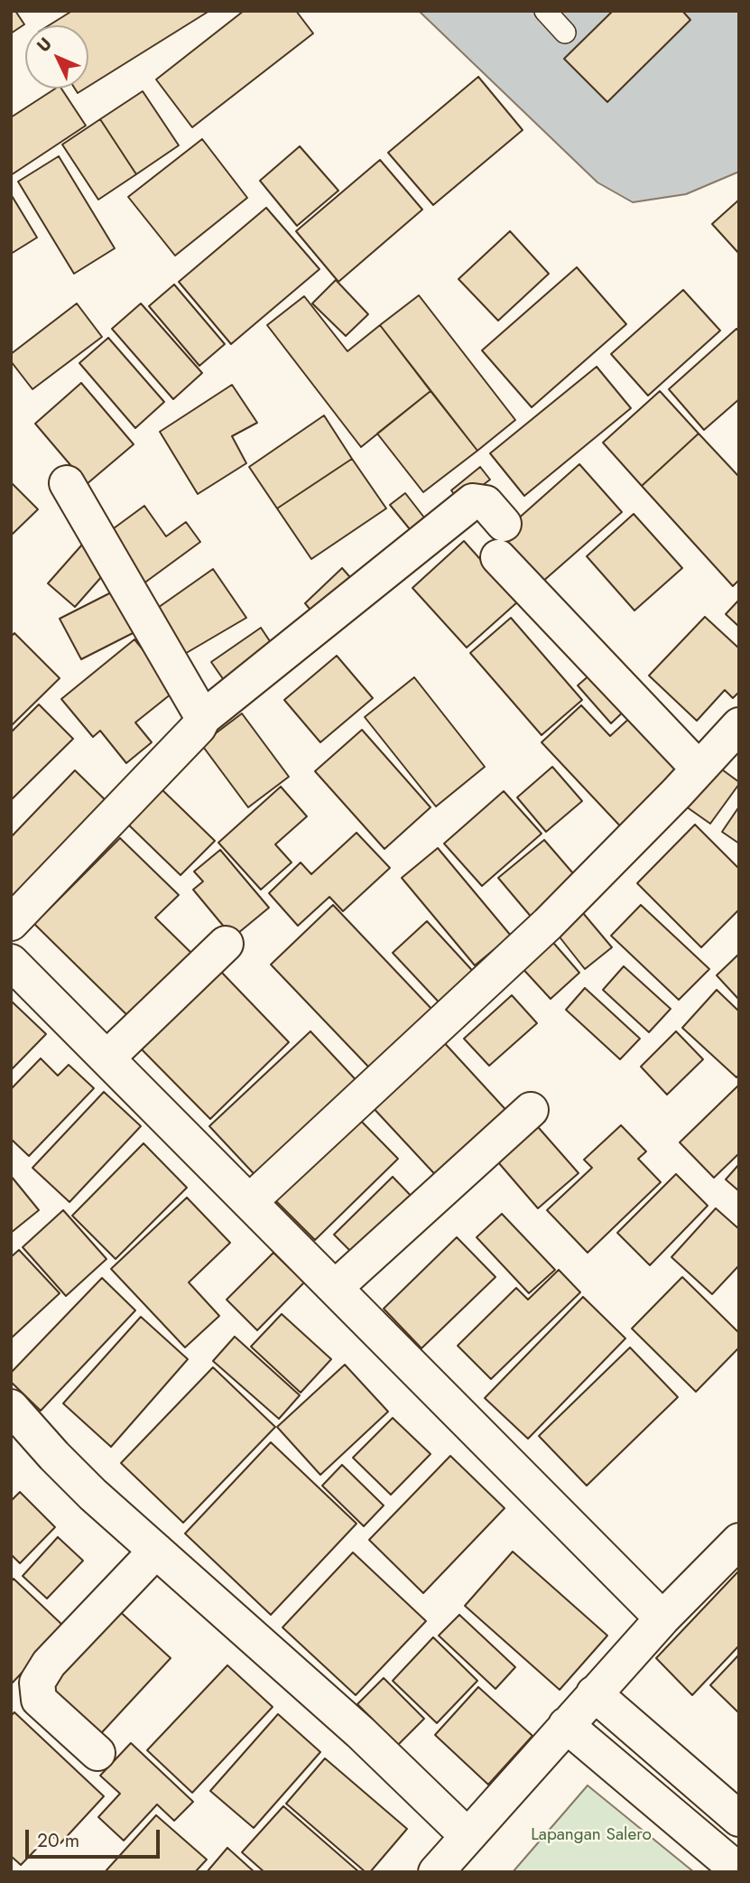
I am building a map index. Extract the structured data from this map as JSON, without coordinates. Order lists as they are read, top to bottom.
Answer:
{
  "parks": ["Lapangan Salero"],
  "scale_bar": "20 m",
  "north": "top left"
}
